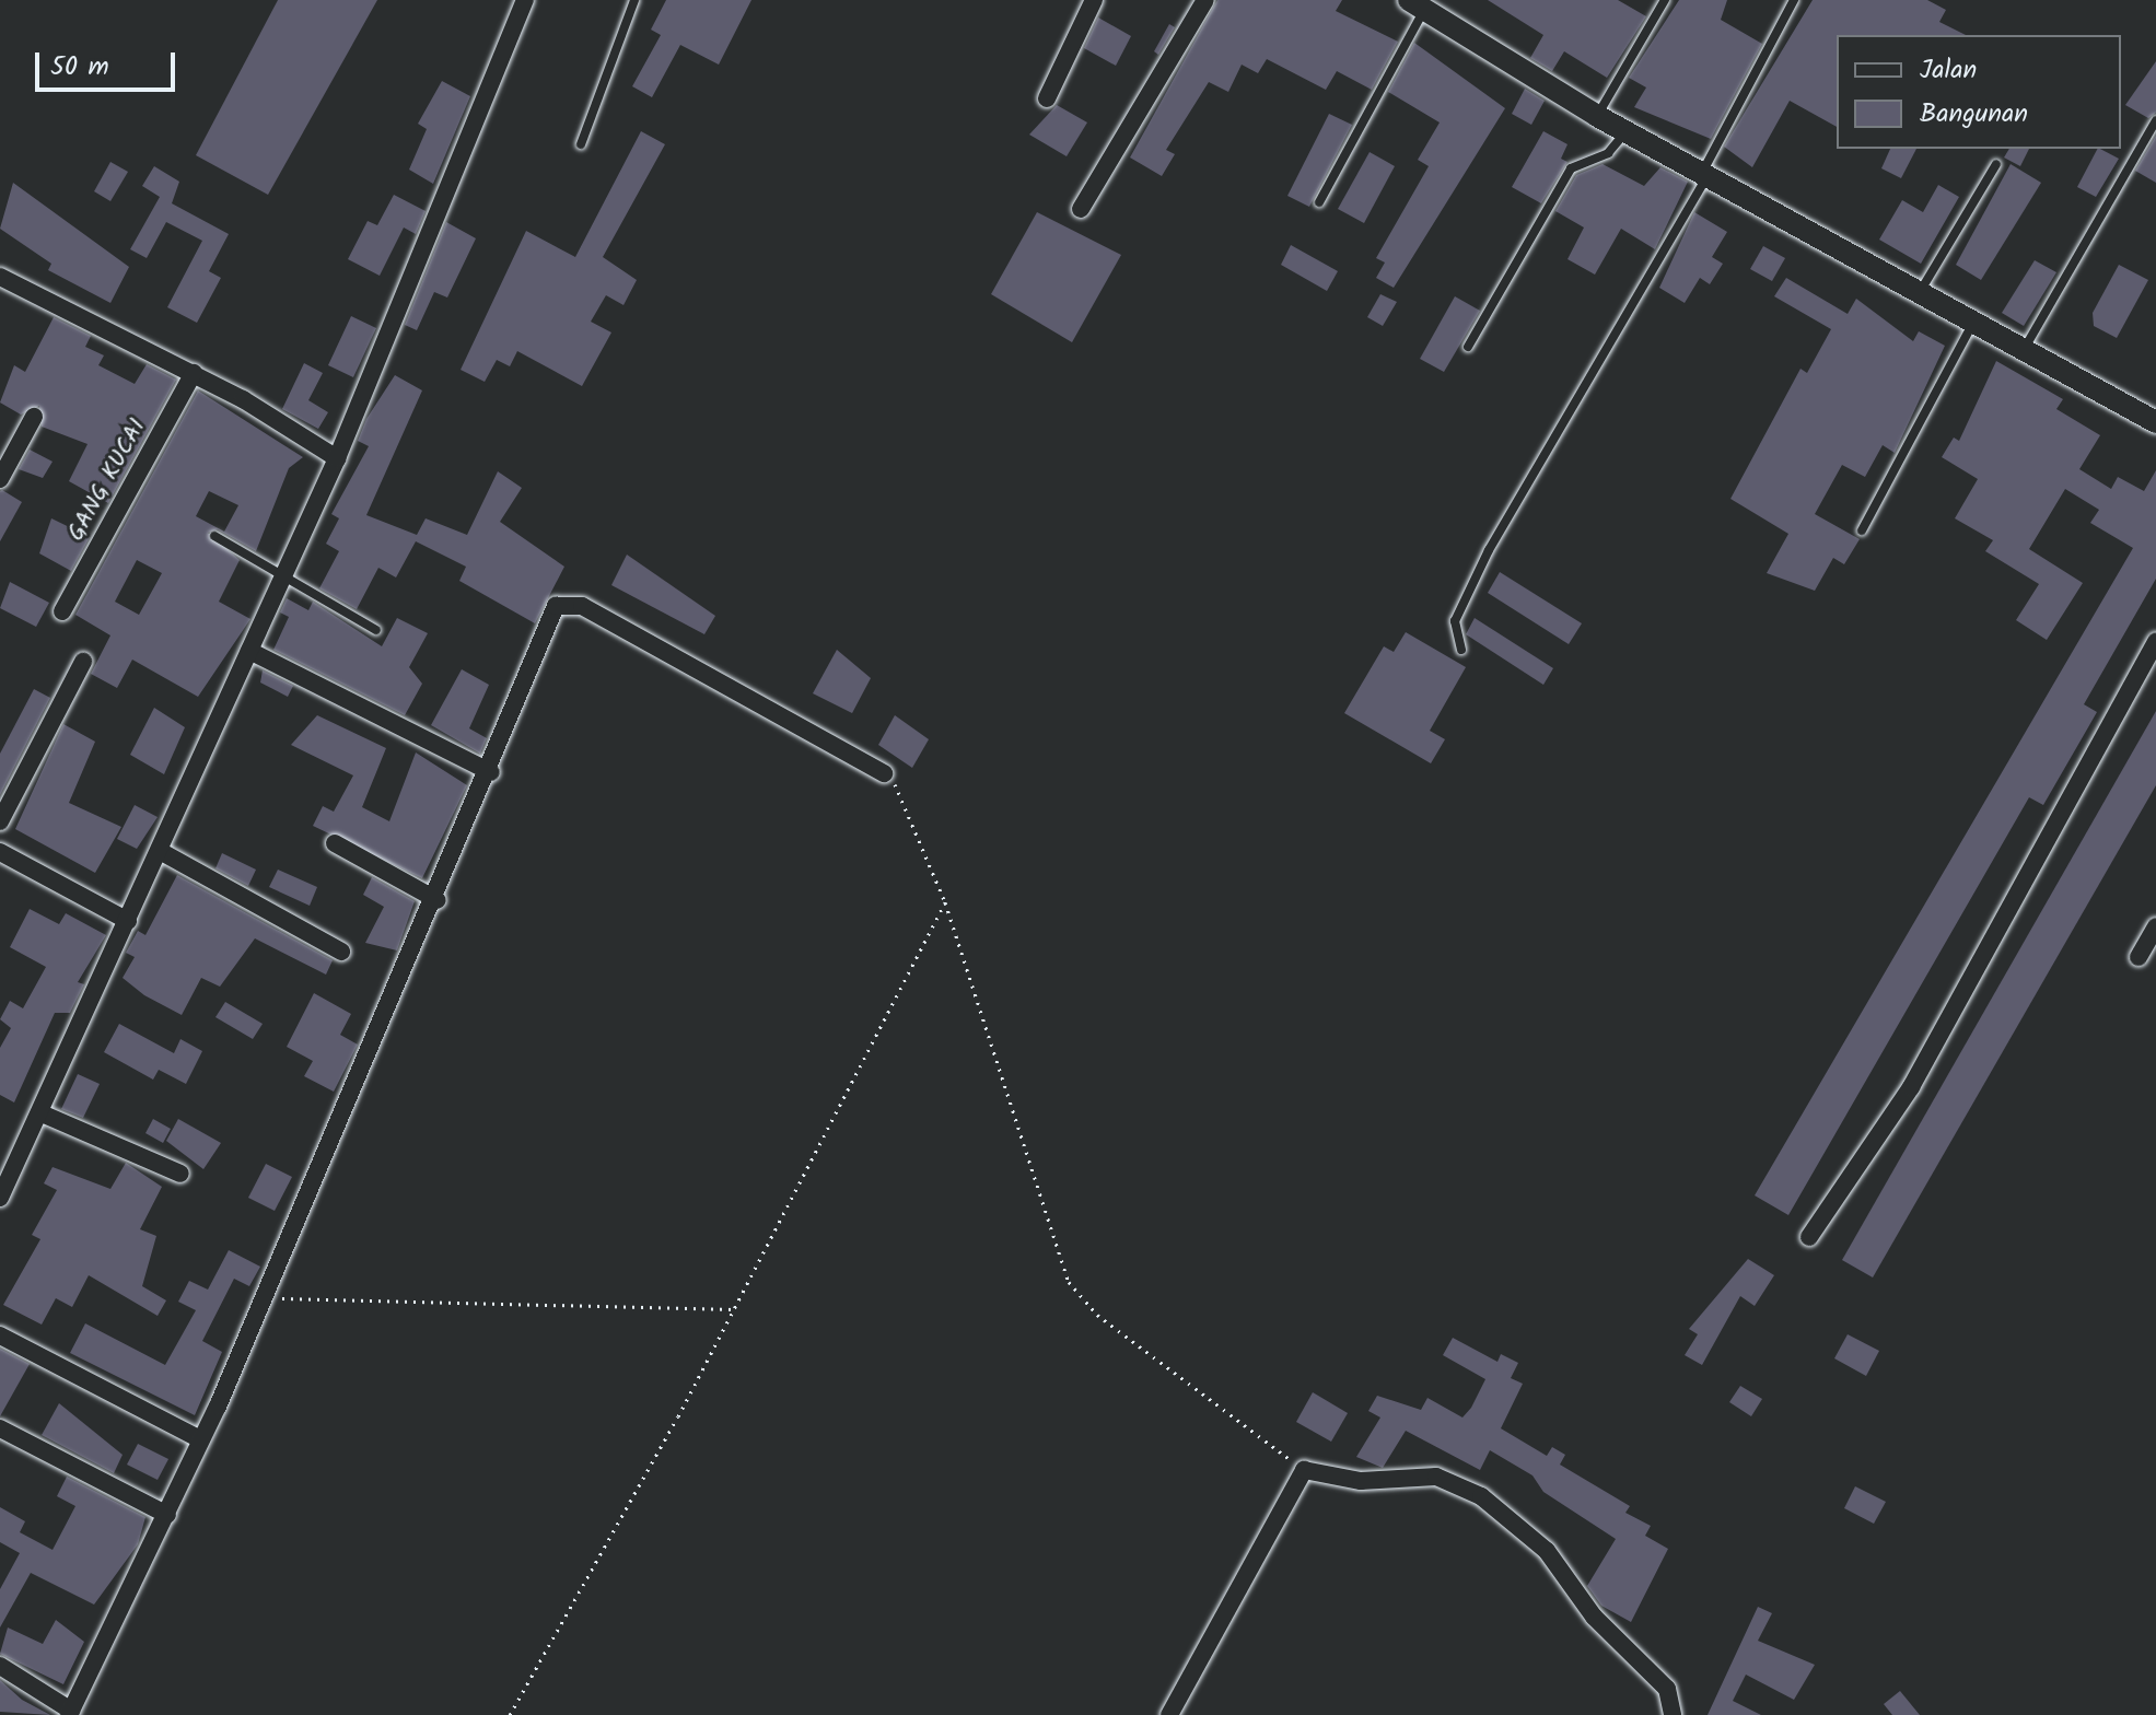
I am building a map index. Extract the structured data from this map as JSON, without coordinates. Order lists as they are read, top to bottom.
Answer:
{
  "streets": {
    "street": ["GANG KUCAI"]
  },
  "legend": ["Jalan", "Bangunan"],
  "scale_bar": "50 m"
}
